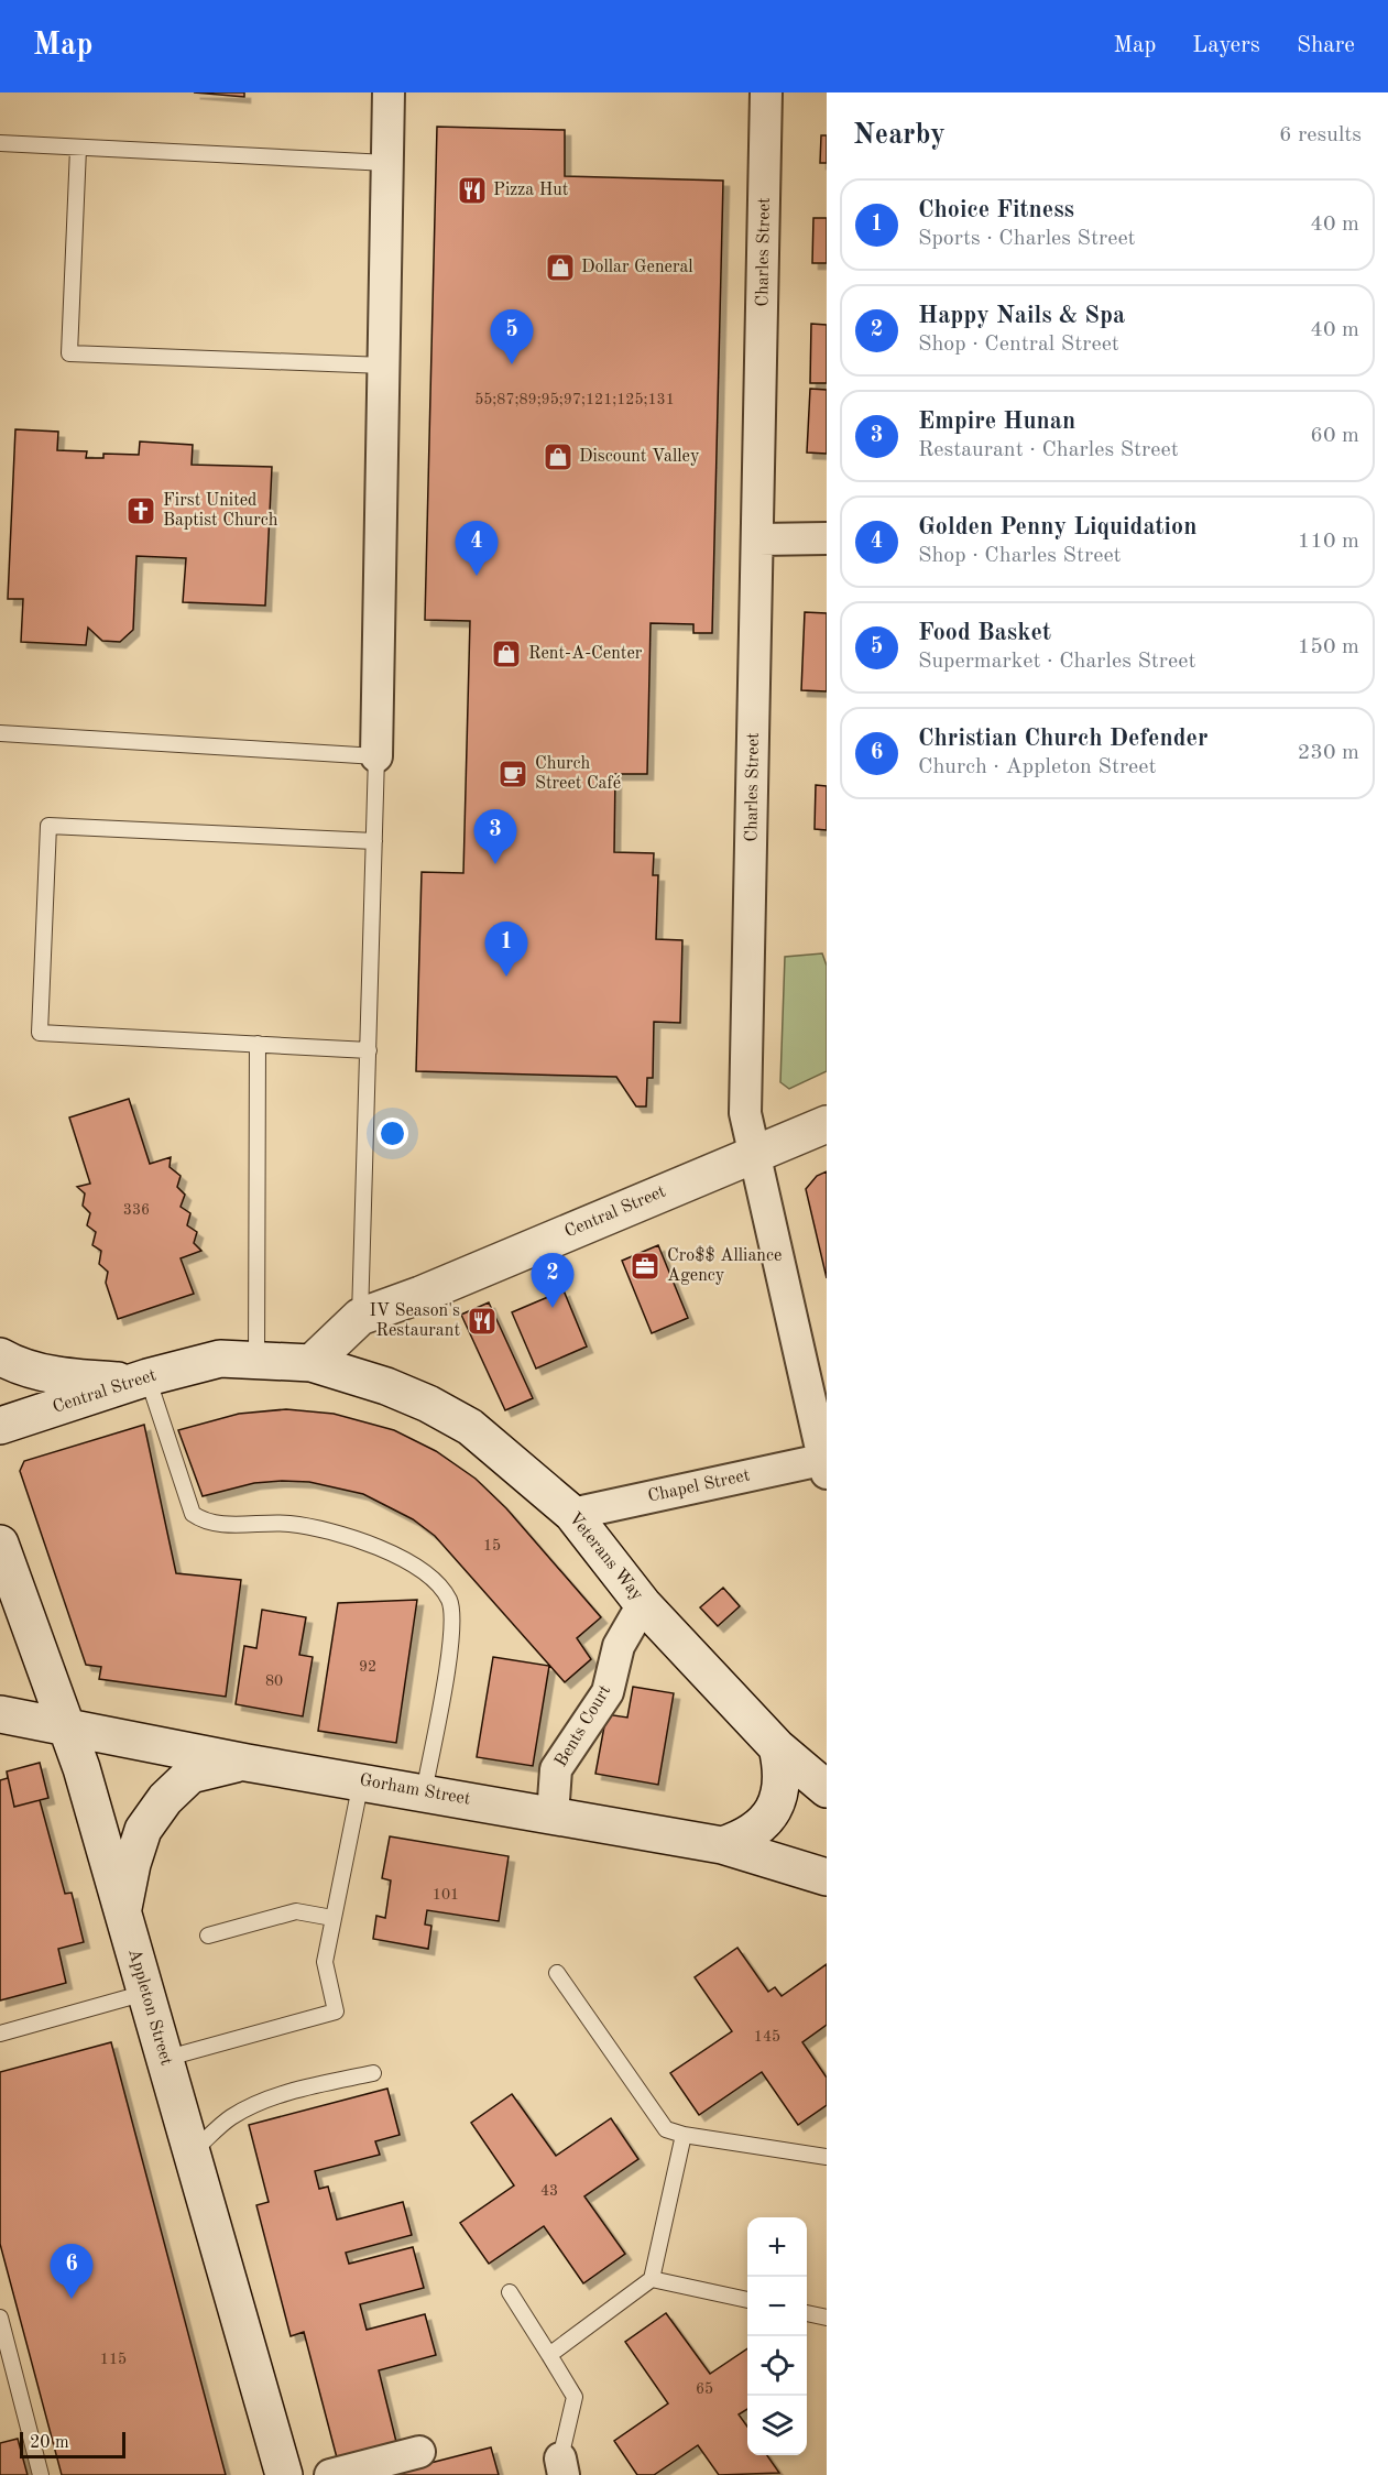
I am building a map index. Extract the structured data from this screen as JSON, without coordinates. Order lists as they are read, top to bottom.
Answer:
{
  "streets": {
    "main road": [
      "Central Street",
      "Veterans Way",
      "Gorham Street",
      "Appleton Street"
    ],
    "street": ["Charles Street", "Chapel Street", "Bents Court"]
  },
  "crossings": [
    ["Charles Street", "Central Street"],
    ["Charles Street", "Chapel Street"],
    ["Central Street", "Veterans Way"],
    ["Chapel Street", "Veterans Way"],
    ["Veterans Way", "Bents Court"],
    ["Bents Court", "Gorham Street"],
    ["Gorham Street", "Appleton Street"]
  ],
  "places": {
    "restaurant": ["Pizza Hut", "IV Season's Restaurant"],
    "shop": ["Dollar General", "Discount Valley", "Rent-A-Center"],
    "church": ["First United Baptist Church"],
    "cafe": ["Church Street Café"],
    "office": ["Cro$$ Alliance Agency"]
  },
  "house_numbers": [
    "55;87;89;95;97;121;125;131",
    "336",
    "15",
    "92",
    "80",
    "101",
    "145",
    "43",
    "115",
    "65"
  ],
  "scale_bar": "20 m",
  "page": {
    "header": "Map",
    "nav": ["Map", "Layers", "Share"],
    "heading": ["Nearby", "6 results"],
    "list": [
      {
        "mark": "1",
        "name": "Choice Fitness",
        "note": "Sports · Charles Street",
        "value": "40 m"
      },
      {
        "mark": "2",
        "name": "Happy Nails & Spa",
        "note": "Shop · Central Street",
        "value": "40 m"
      },
      {
        "mark": "3",
        "name": "Empire Hunan",
        "note": "Restaurant · Charles Street",
        "value": "60 m"
      },
      {
        "mark": "4",
        "name": "Golden Penny Liquidation",
        "note": "Shop · Charles Street",
        "value": "110 m"
      },
      {
        "mark": "5",
        "name": "Food Basket",
        "note": "Supermarket · Charles Street",
        "value": "150 m"
      },
      {
        "mark": "6",
        "name": "Christian Church Defender",
        "note": "Church · Appleton Street",
        "value": "230 m"
      }
    ],
    "pins": [
      "5",
      "4",
      "3",
      "1",
      "2",
      "6"
    ],
    "map_buttons": ["+", "−"],
    "scale": "20 m"
  }
}
